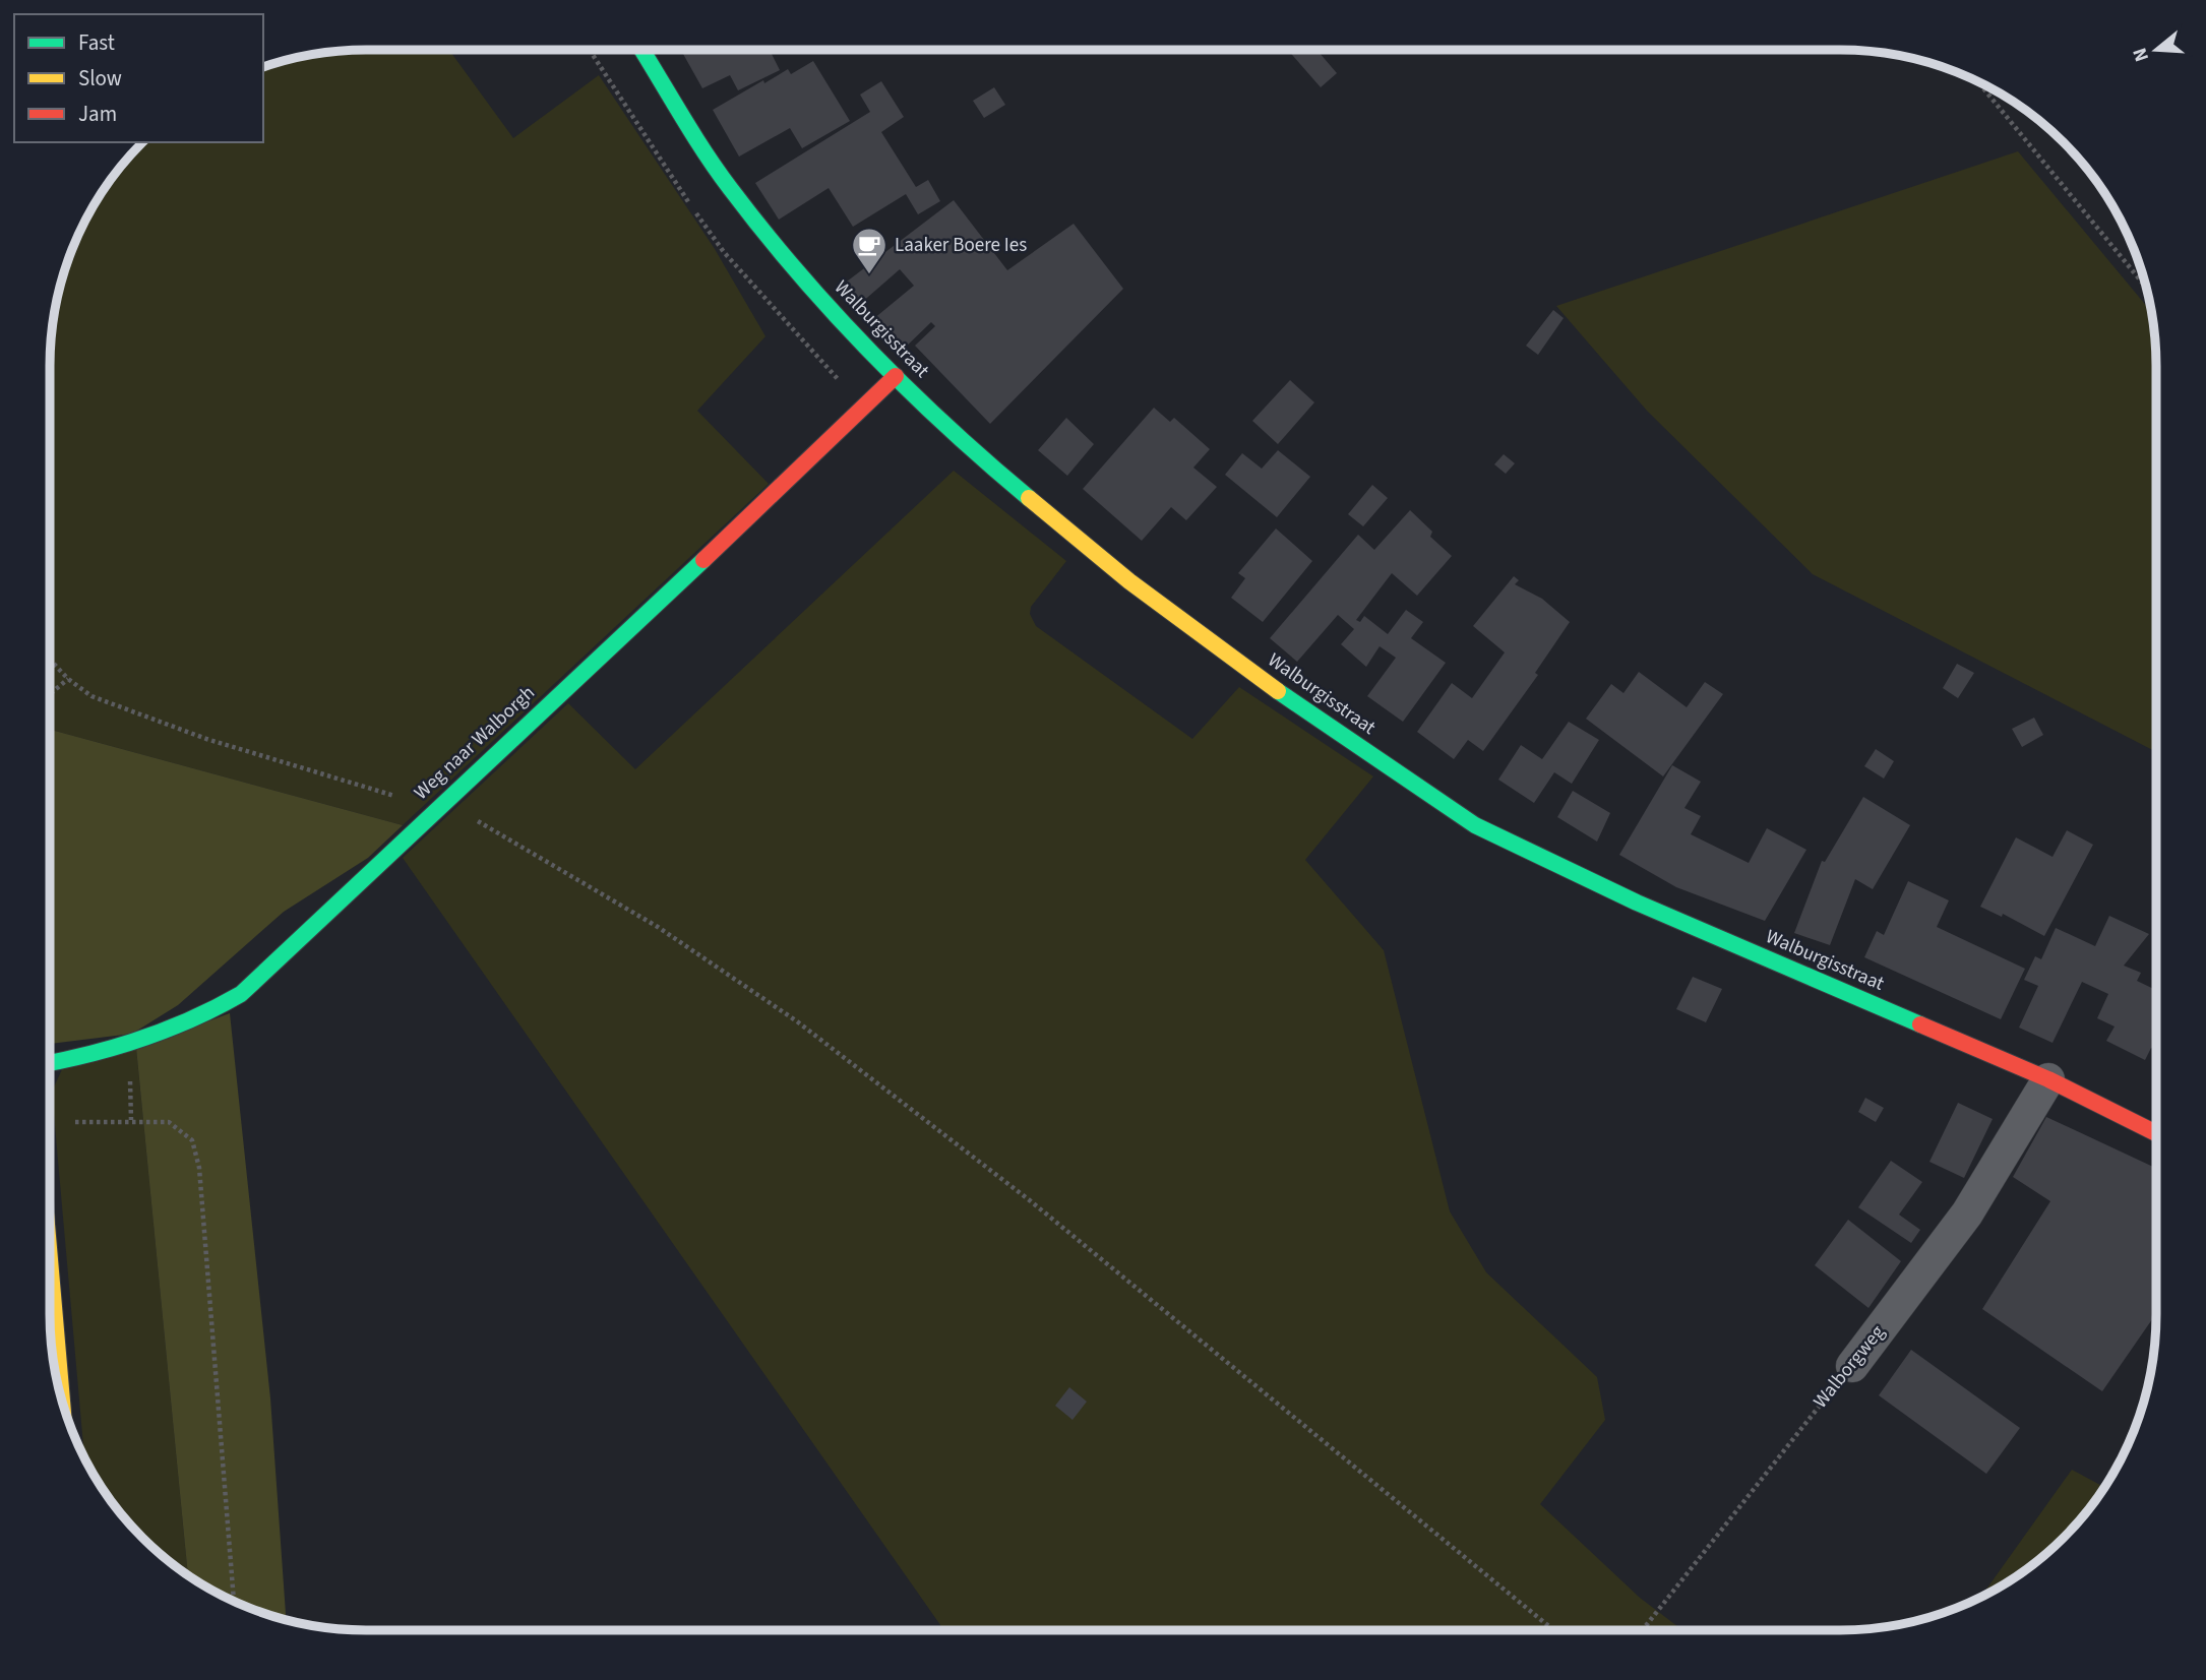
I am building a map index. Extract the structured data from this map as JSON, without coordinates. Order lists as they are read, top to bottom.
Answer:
{
  "streets": {
    "street": ["Walburgisstraat", "Weg naar Walborgh", "Walborgweg"]
  },
  "crossings": [
    ["Walburgisstraat", "Weg naar Walborgh"],
    ["Walburgisstraat", "Walborgweg"]
  ],
  "places": {
    "cafe": ["Laaker Boere Ies"]
  },
  "legend": ["Fast", "Slow", "Jam"],
  "north": "left"
}
